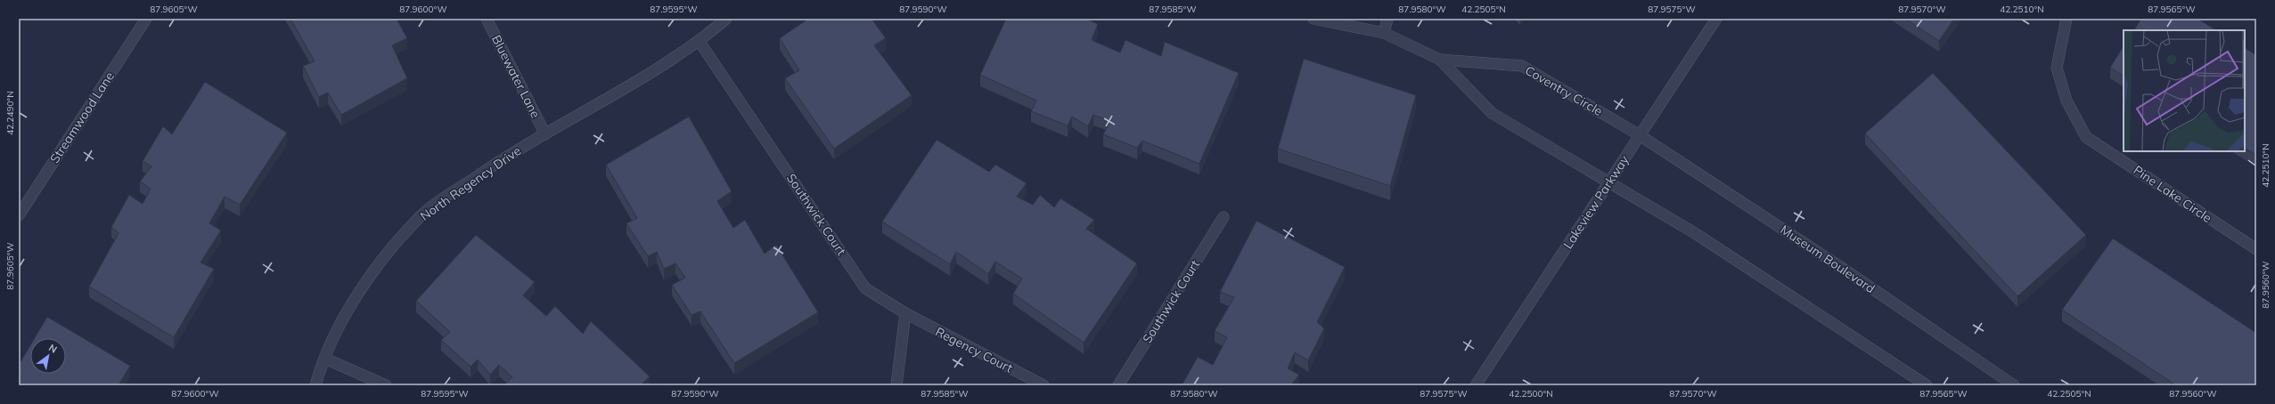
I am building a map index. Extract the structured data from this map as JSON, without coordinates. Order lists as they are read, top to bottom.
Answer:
{
  "streets": {
    "street": [
      "Bluewater Lane",
      "Coventry Circle",
      "Streamwood Lane",
      "North Regency Drive",
      "Pine Lake Circle",
      "Lakeview Parkway",
      "Southwick Court",
      "Museum Boulevard",
      "Regency Court"
    ]
  },
  "crossings": [
    ["Bluewater Lane", "North Regency Drive"],
    ["Coventry Circle", "Lakeview Parkway"],
    ["Coventry Circle", "Museum Boulevard"],
    ["North Regency Drive", "Southwick Court"],
    ["Lakeview Parkway", "Museum Boulevard"],
    ["Southwick Court", "Regency Court"]
  ],
  "north": "top right",
  "coordinates": [
    "87.9605°W",
    "87.9600°W",
    "87.9595°W",
    "87.9590°W",
    "87.9585°W",
    "87.9580°W",
    "42.2505°N",
    "87.9575°W",
    "87.9570°W",
    "42.2510°N",
    "87.9565°W",
    "42.2490°N",
    "87.9560°W",
    "42.2500°N"
  ]
}
